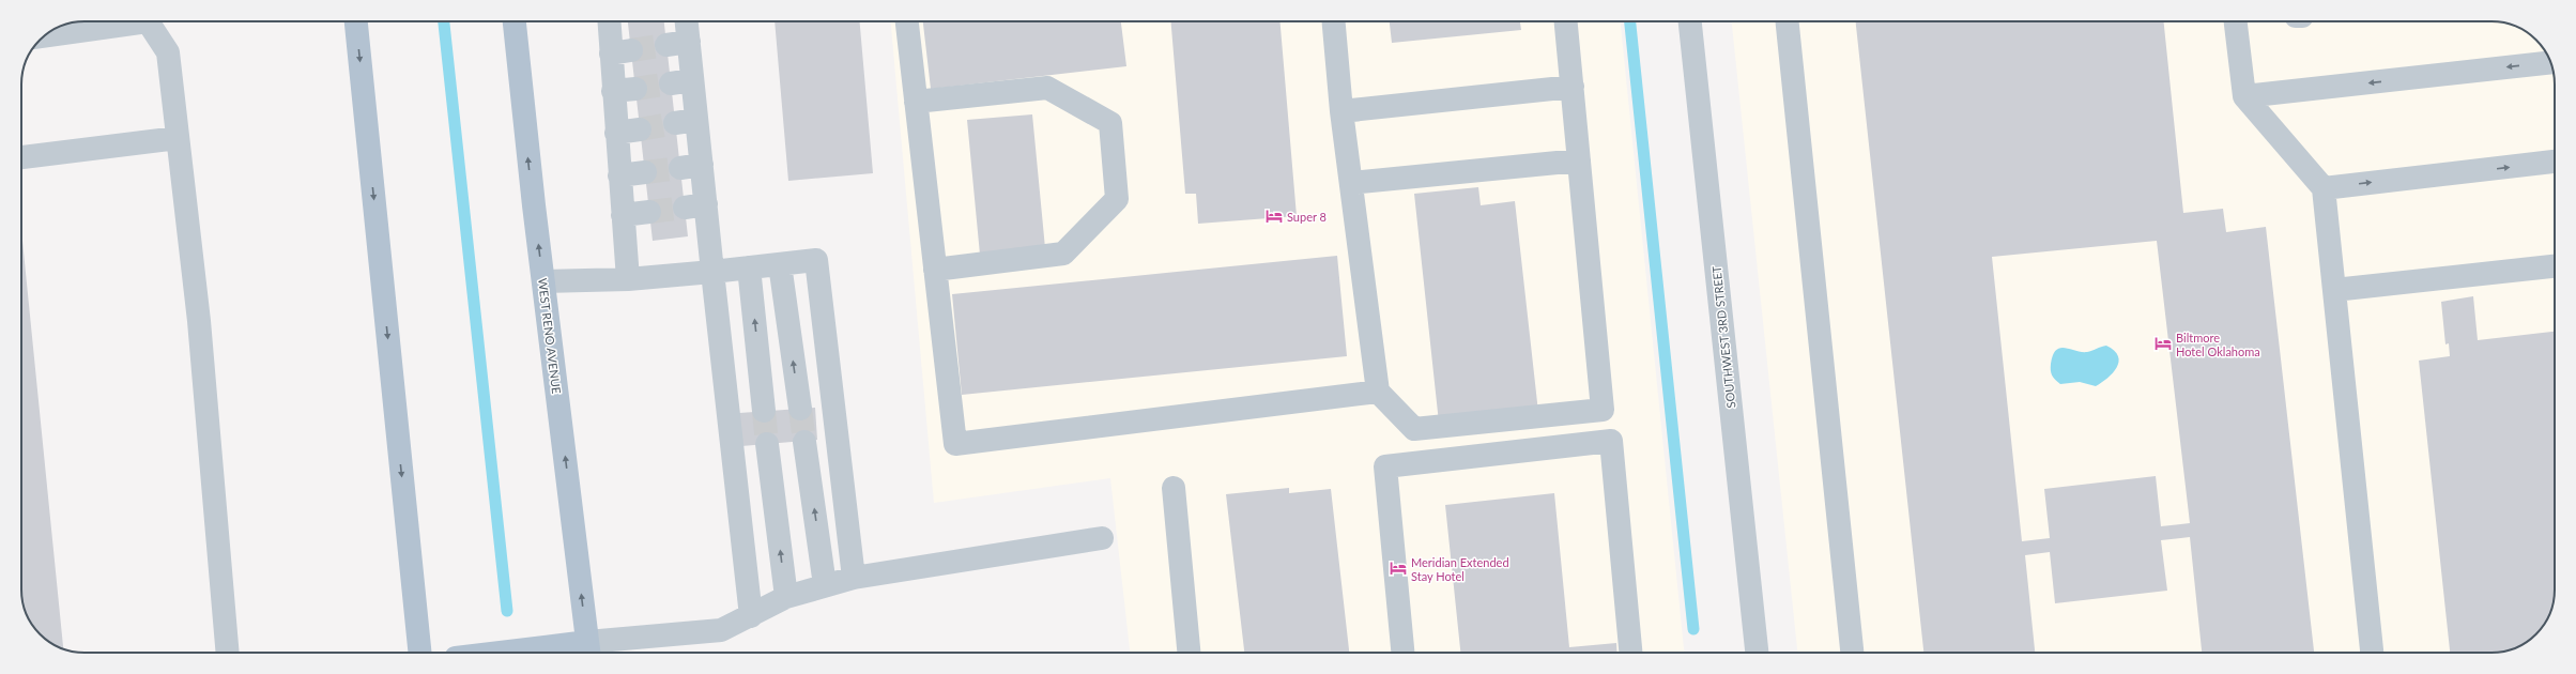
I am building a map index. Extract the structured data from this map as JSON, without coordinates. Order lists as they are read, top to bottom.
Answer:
{
  "streets": {
    "main road": ["WEST RENO AVENUE"],
    "street": ["SOUTHWEST 3RD STREET"]
  },
  "places": {
    "hotel": ["Super 8", "Biltmore Hotel Oklahoma", "Meridian Extended Stay Hotel"]
  }
}
